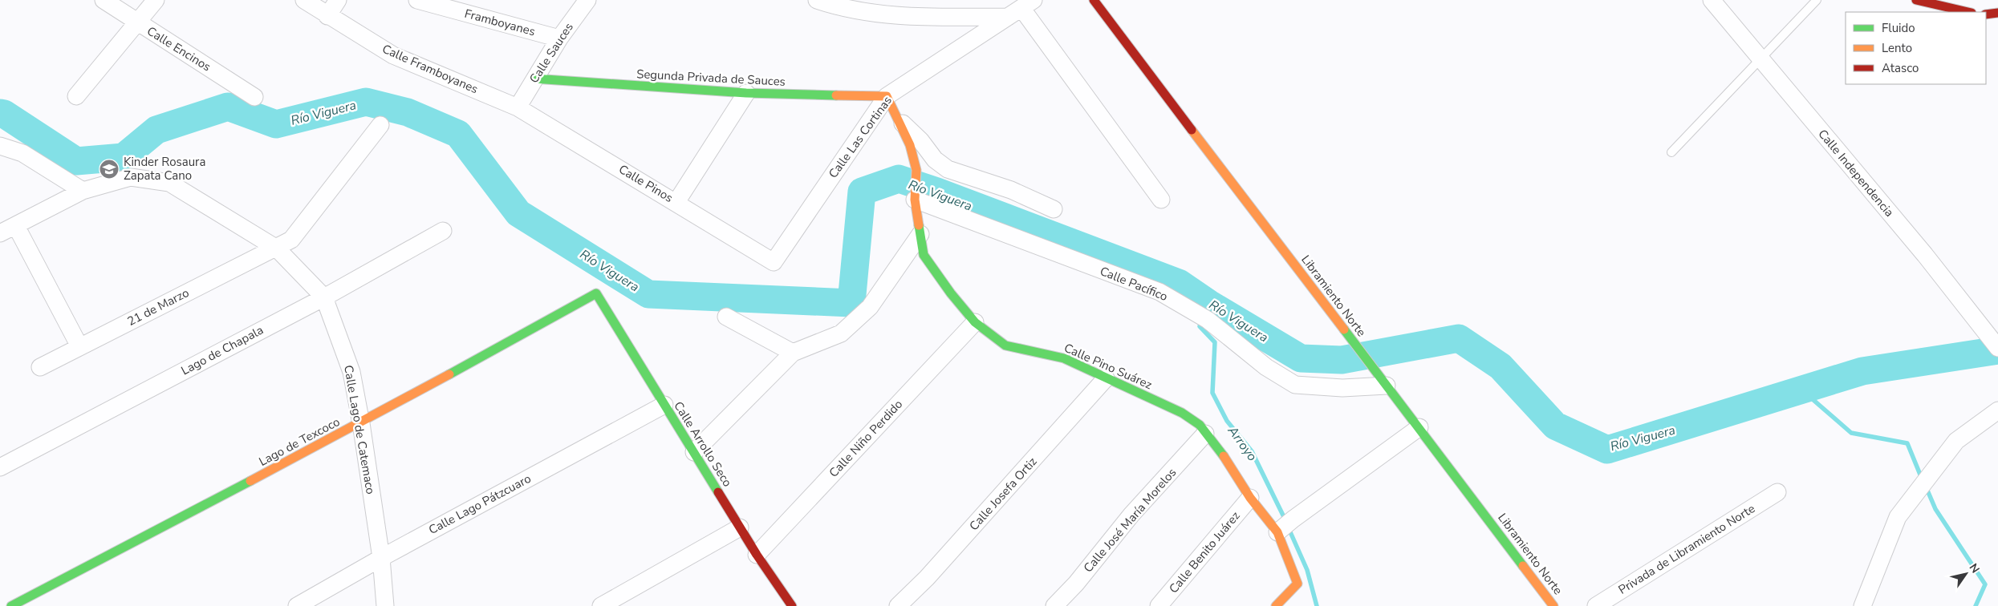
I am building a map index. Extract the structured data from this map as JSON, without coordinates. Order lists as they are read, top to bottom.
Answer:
{
  "streets": {
    "street": [
      "Framboyanes",
      "Calle Encinos",
      "Calle Sauces",
      "Calle Framboyanes",
      "Segunda Privada de Sauces",
      "Calle Las Cortinas",
      "Calle Independencia",
      "Calle Pinos",
      "Calle Pacífico",
      "Libramiento Norte",
      "21 de Marzo",
      "Lago de Chapala",
      "Calle Pino Suárez",
      "Calle Lago de Catemaco",
      "Calle Niño Perdido",
      "Lago de Texcoco",
      "Calle Arrollo Seco",
      "Calle Josefa Ortiz",
      "Calle Lago Pátzcuaro",
      "Calle José María Morelos",
      "Privada de Libramiento Norte",
      "Calle Benito Juárez"
    ]
  },
  "crossings": [
    ["Framboyanes", "Calle Sauces"],
    ["Calle Sauces", "Calle Framboyanes"],
    ["Calle Sauces", "Segunda Privada de Sauces"],
    ["Calle Sauces", "Calle Pinos"],
    ["Calle Framboyanes", "Calle Pinos"],
    ["Segunda Privada de Sauces", "Calle Las Cortinas"],
    ["Segunda Privada de Sauces", "Calle Pino Suárez"],
    ["Calle Las Cortinas", "Calle Pinos"],
    ["Calle Las Cortinas", "Calle Pino Suárez"],
    ["Calle Pacífico", "Libramiento Norte"],
    ["Calle Pacífico", "Calle Pino Suárez"],
    ["21 de Marzo", "Calle Lago de Catemaco"],
    ["Lago de Chapala", "Calle Lago de Catemaco"],
    ["Calle Pino Suárez", "Calle Niño Perdido"],
    ["Calle Pino Suárez", "Calle Josefa Ortiz"],
    ["Calle Pino Suárez", "Calle José María Morelos"],
    ["Calle Pino Suárez", "Calle Benito Juárez"],
    ["Calle Lago de Catemaco", "Lago de Texcoco"],
    ["Calle Lago de Catemaco", "Calle Lago Pátzcuaro"],
    ["Calle Niño Perdido", "Calle Arrollo Seco"],
    ["Lago de Texcoco", "Calle Arrollo Seco"],
    ["Calle Arrollo Seco", "Calle Lago Pátzcuaro"]
  ],
  "water": ["Río Viguera", "Arroyo"],
  "places": {
    "school or university": ["Kinder Rosaura Zapata Cano"]
  },
  "legend": ["Fluido", "Lento", "Atasco"],
  "north": "top right"
}
